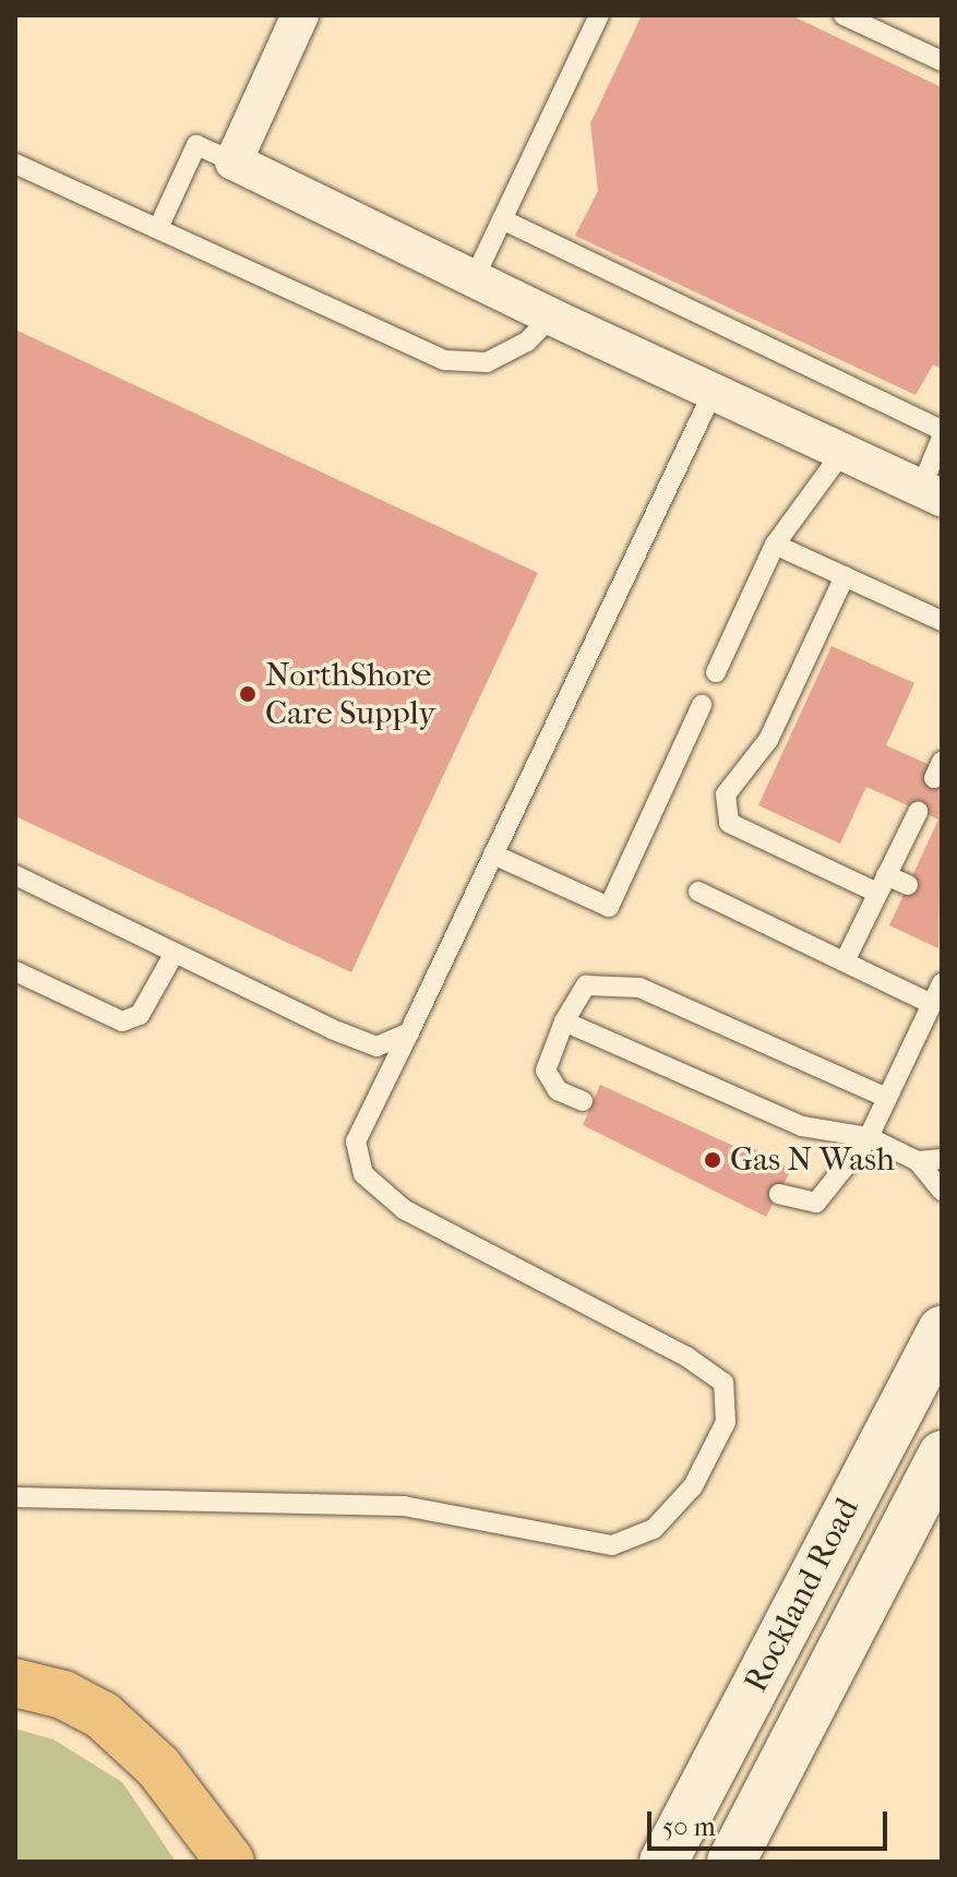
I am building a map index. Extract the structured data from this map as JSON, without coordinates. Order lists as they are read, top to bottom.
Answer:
{
  "streets": {
    "main road": ["Rockland Road"]
  },
  "places": ["NorthShore Care Supply", "Gas N Wash"],
  "scale_bar": "50 m"
}
